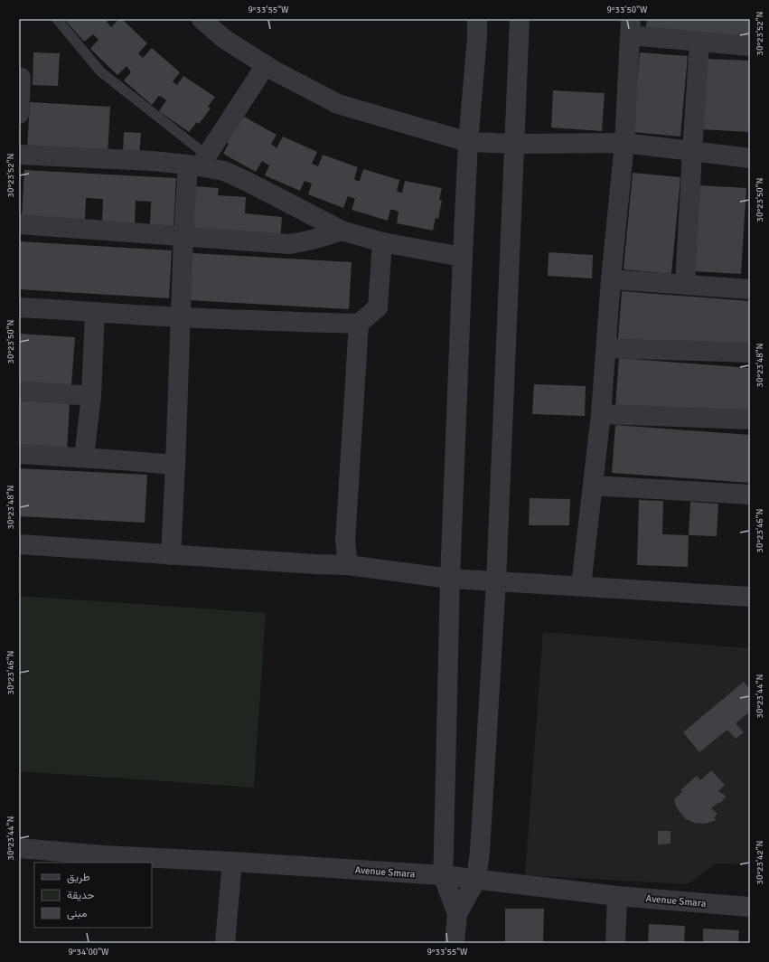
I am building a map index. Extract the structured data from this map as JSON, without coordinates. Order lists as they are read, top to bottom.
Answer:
{
  "streets": {
    "street": ["Avenue Smara"]
  },
  "legend": ["طريق", "حديقة", "مبنى"],
  "coordinates": [
    "9°33'55\"W",
    "9°33'50\"W",
    "30°23'52\"N",
    "30°23'50\"N",
    "30°23'48\"N",
    "30°23'46\"N",
    "30°23'44\"N",
    "30°23'42\"N",
    "9°34'00\"W"
  ]
}
